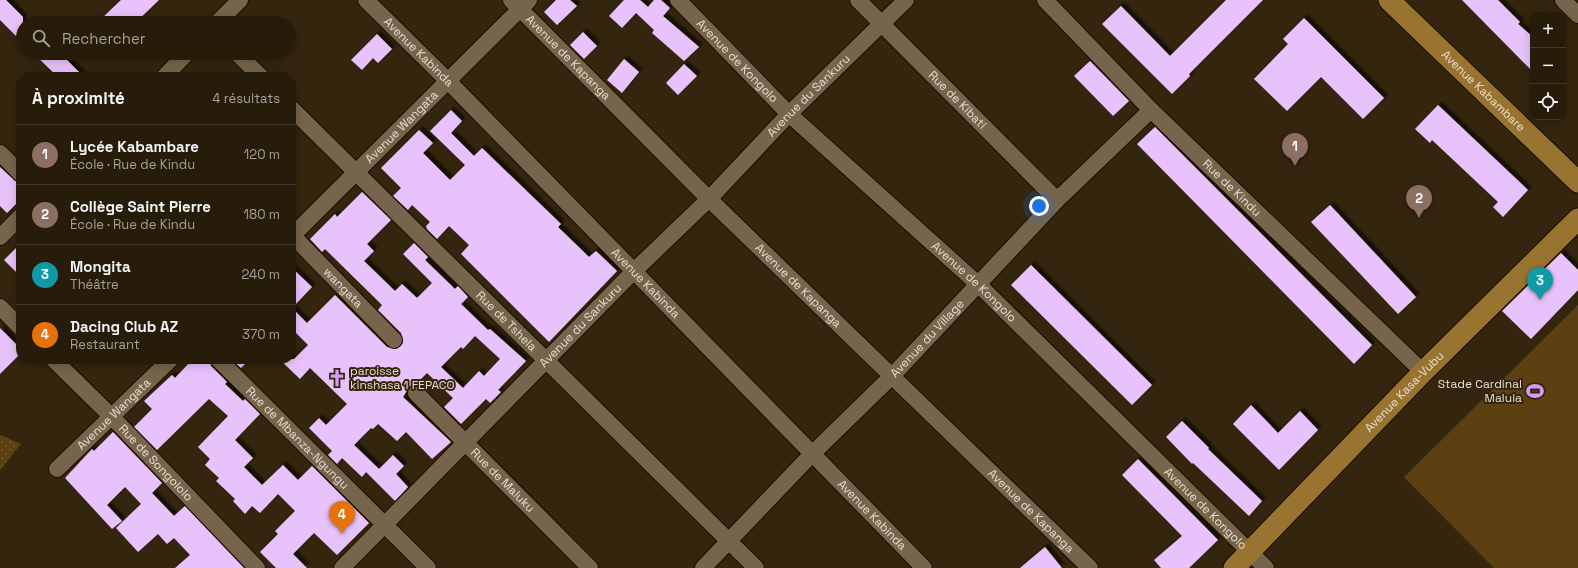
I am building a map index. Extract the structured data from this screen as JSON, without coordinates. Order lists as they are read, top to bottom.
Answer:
{
  "streets": {
    "main road": ["Avenue Kabambare", "Avenue Kasa-Vubu"],
    "street": [
      "Avenue Kabinda",
      "Avenue de Kapanga",
      "Avenue de Kongolo",
      "Avenue du Sankuru",
      "Rue de Kibati",
      "Avenue Wangata",
      "Rue de Kindu",
      "wangata",
      "Rue de Tshela",
      "Avenue du Village",
      "Rue de Mbanza-Ngungu",
      "Rue de Songololo",
      "Rue de Maluku"
    ]
  },
  "crossings": [
    ["Avenue Kabinda", "Avenue du Sankuru"],
    ["Avenue Kabinda", "Avenue Wangata"],
    ["Avenue Kabinda", "Avenue du Village"],
    ["Avenue de Kapanga", "Avenue du Sankuru"],
    ["Avenue de Kapanga", "Avenue Wangata"],
    ["Avenue de Kapanga", "Avenue du Village"],
    ["Avenue de Kongolo", "Avenue du Sankuru"],
    ["Avenue de Kongolo", "Avenue du Village"],
    ["Avenue de Kongolo", "Avenue Kasa-Vubu"],
    ["Avenue du Sankuru", "Rue de Kibati"],
    ["Avenue du Sankuru", "Rue de Tshela"],
    ["Avenue du Sankuru", "Rue de Mbanza-Ngungu"],
    ["Avenue du Sankuru", "Rue de Maluku"],
    ["Rue de Kibati", "Avenue du Village"],
    ["Avenue Wangata", "Rue de Tshela"],
    ["Avenue Wangata", "Rue de Songololo"],
    ["Rue de Kindu", "Avenue du Village"],
    ["Rue de Kindu", "Avenue Kasa-Vubu"],
    ["Rue de Tshela", "Avenue du Village"]
  ],
  "places": {
    "church": ["paroisse kinshasa 1 FEPACO"],
    "sports": ["Stade Cardinal Malula"]
  },
  "page": {
    "map_buttons": ["+", "−"],
    "search": "Rechercher",
    "heading": ["À proximité", "4 résultats"],
    "list": [
      {
        "mark": "1",
        "name": "Lycée Kabambare",
        "note": "École · Rue de Kindu",
        "value": "120 m"
      },
      {
        "mark": "2",
        "name": "Collège Saint Pierre",
        "note": "École · Rue de Kindu",
        "value": "180 m"
      },
      {
        "mark": "3",
        "name": "Mongita",
        "note": "Théâtre",
        "value": "240 m"
      },
      {
        "mark": "4",
        "name": "Dacing Club AZ",
        "note": "Restaurant",
        "value": "370 m"
      }
    ],
    "pins": [
      "1",
      "2",
      "3",
      "4"
    ]
  }
}
